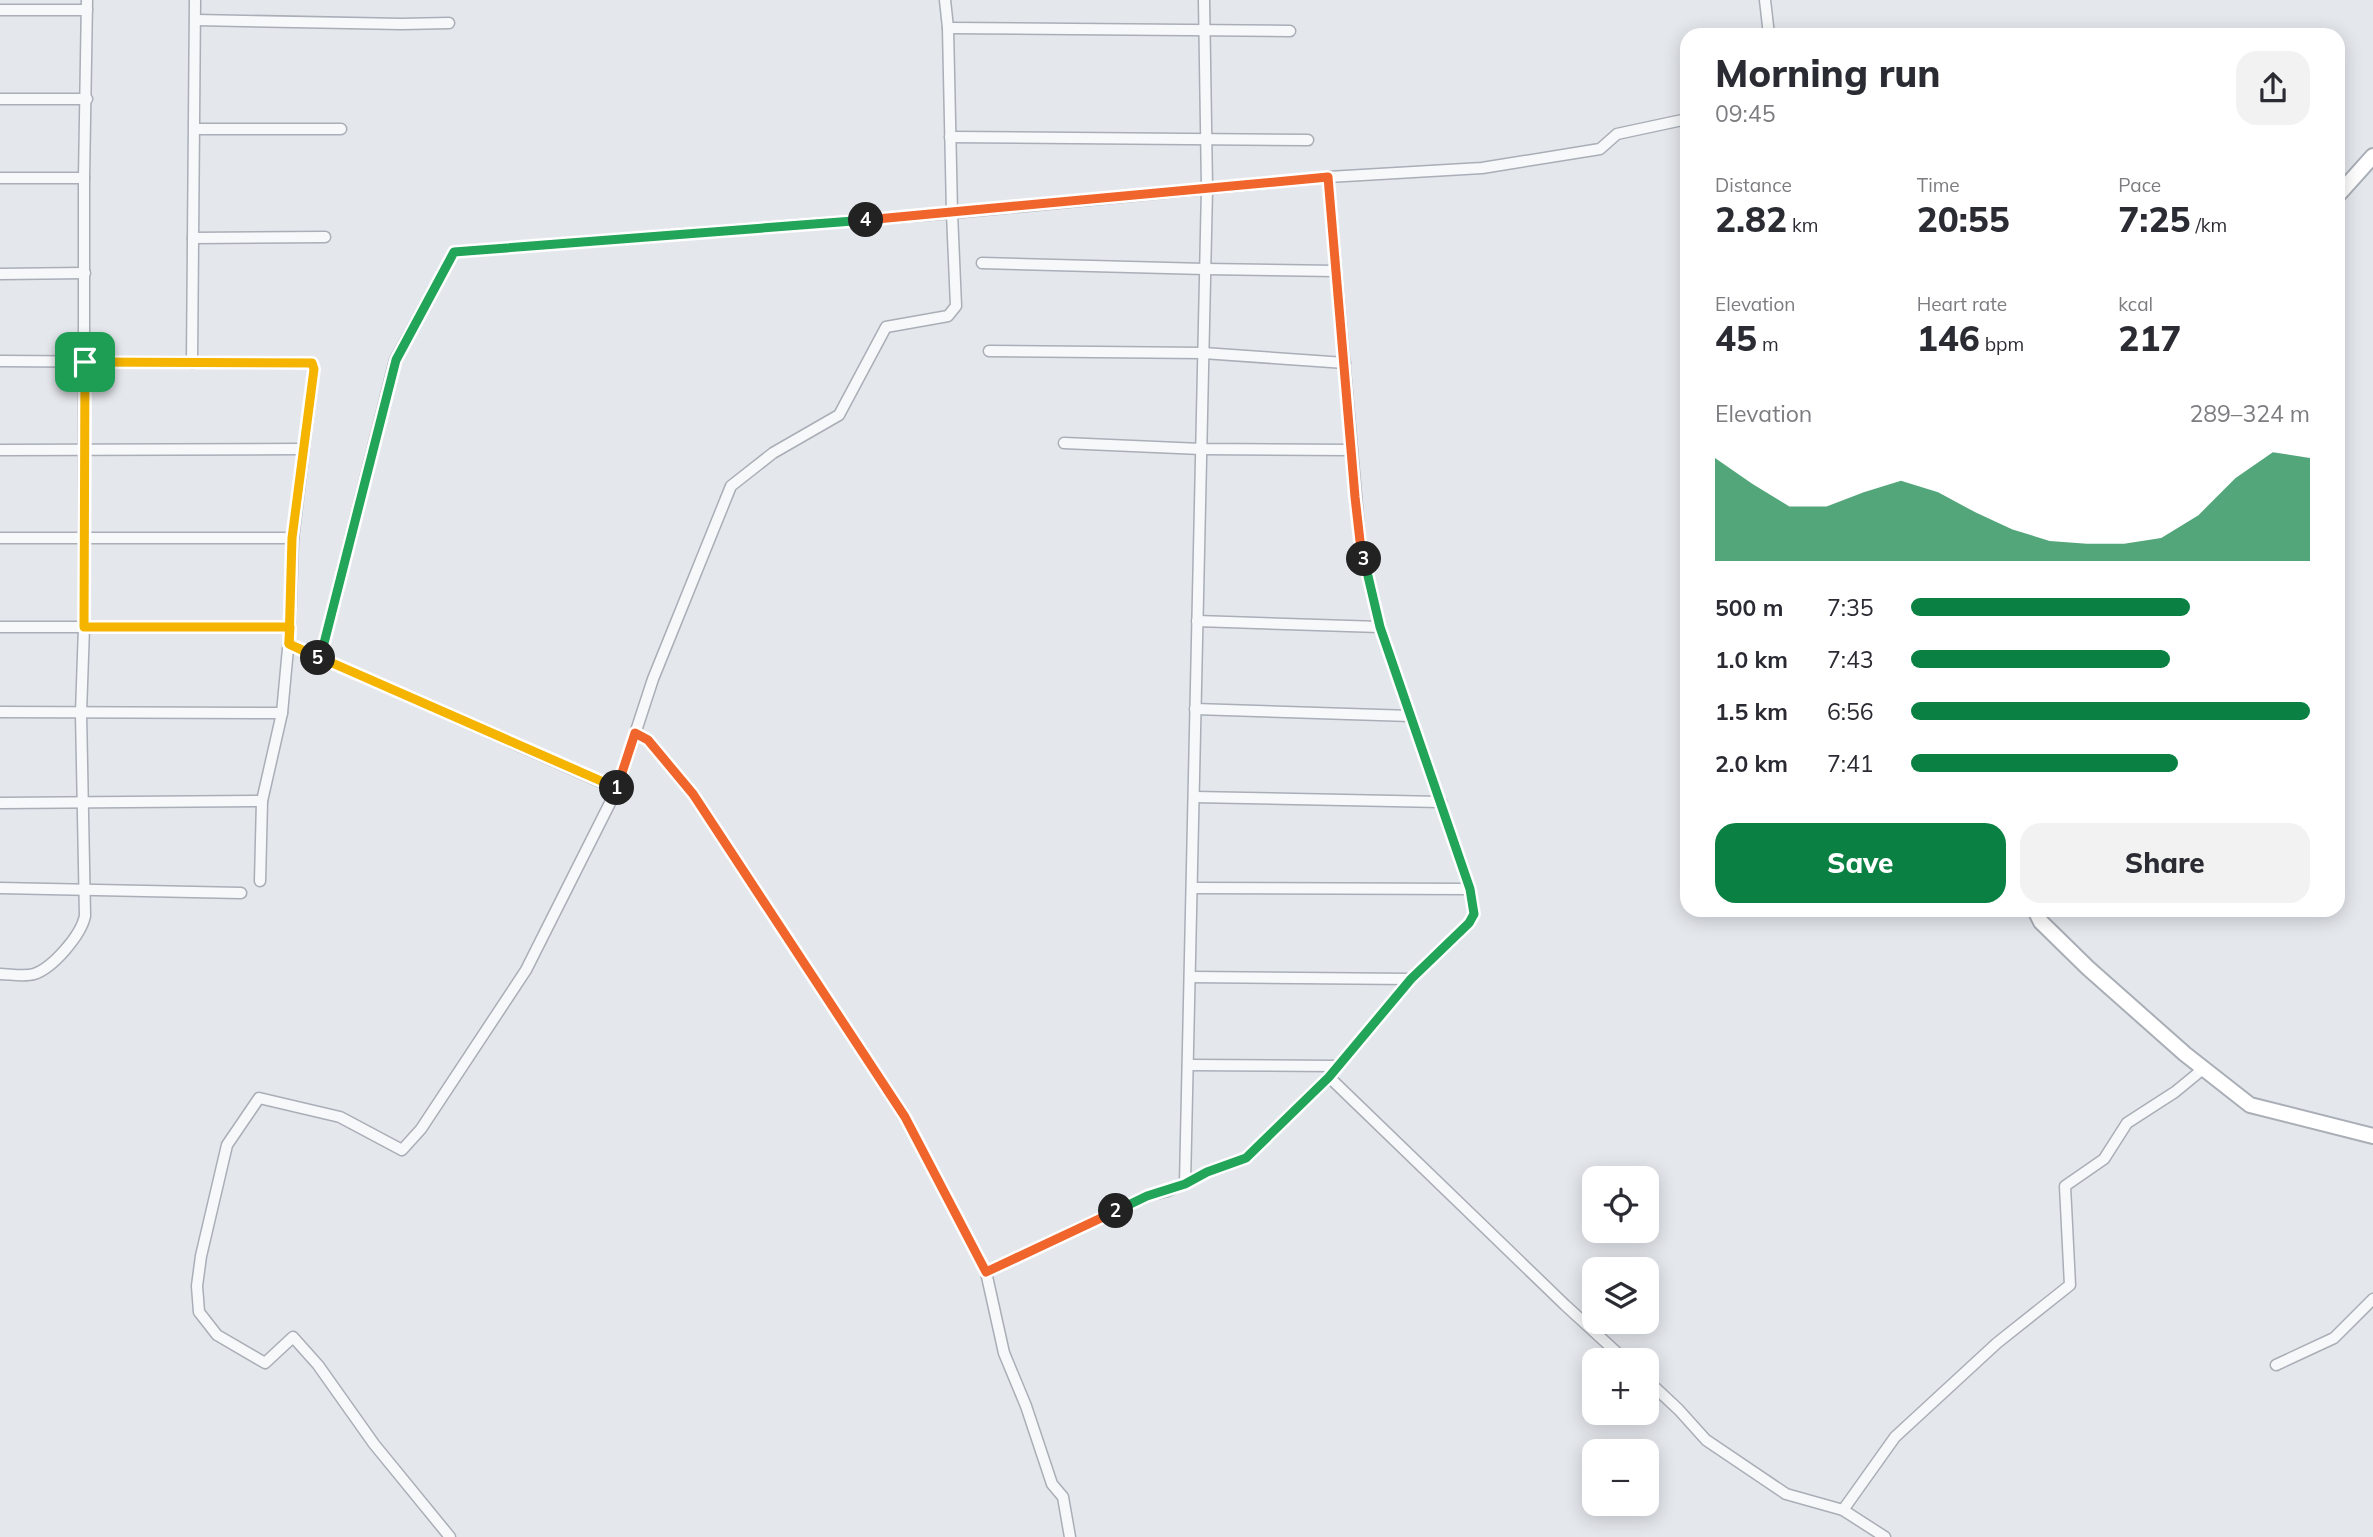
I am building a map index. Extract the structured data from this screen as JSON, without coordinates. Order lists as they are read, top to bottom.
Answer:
{
  "page": {
    "heading": ["Morning run", "09:45"],
    "stats": [
      ["Distance", "2.82 km"],
      ["Time", "20:55"],
      ["Pace", "7:25 /km"],
      ["Elevation", "45 m"],
      ["Heart rate", "146 bpm"],
      ["kcal", "217"]
    ],
    "pins": [
      "4",
      "3",
      "5",
      "1",
      "2"
    ],
    "chart": ["Elevation", "289–324 m"],
    "list": [
      {
        "name": "500 m",
        "note": "7:35"
      },
      {
        "name": "1.0 km",
        "note": "7:43"
      },
      {
        "name": "1.5 km",
        "note": "6:56"
      },
      {
        "name": "2.0 km",
        "note": "7:41"
      }
    ],
    "buttons": ["Save", "Share"],
    "map_buttons": ["+", "−"]
  }
}
